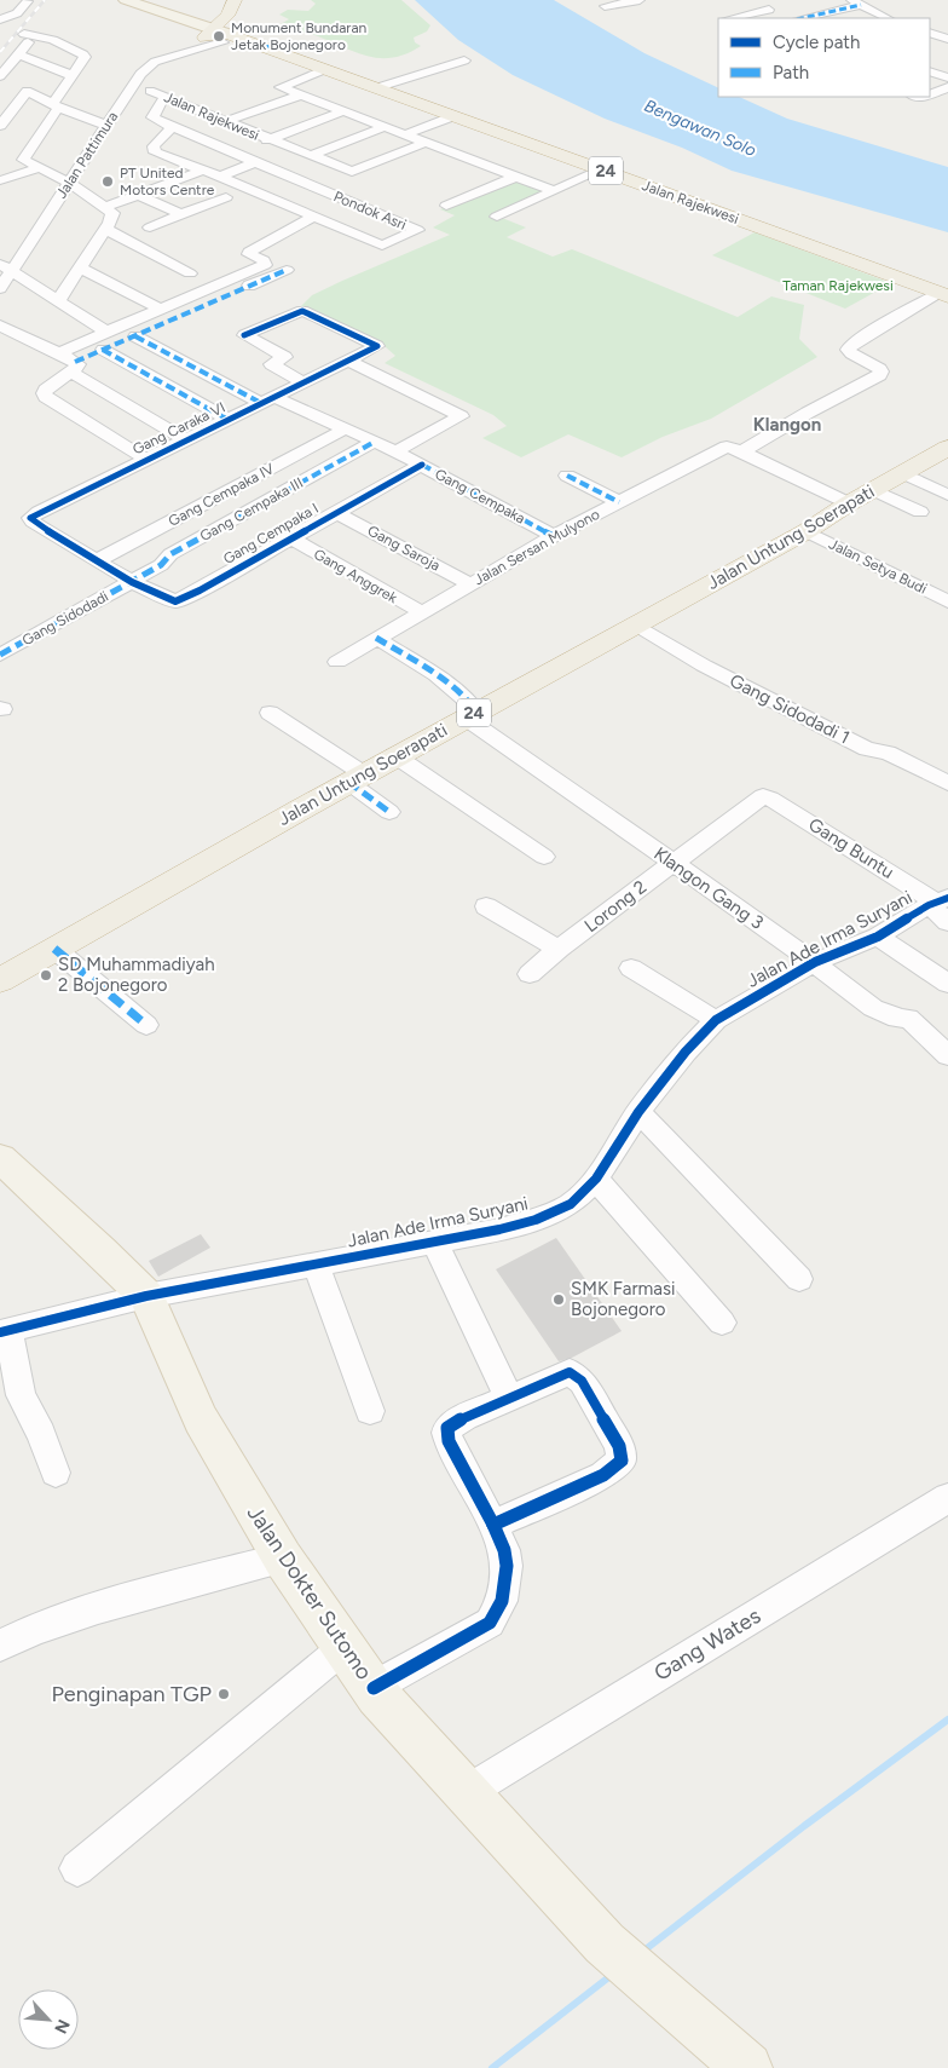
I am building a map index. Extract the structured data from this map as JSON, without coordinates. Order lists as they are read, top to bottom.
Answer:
{
  "streets": {
    "highway": ["Jalan Rajekwesi", "24", "Jalan Untung Soerapati"],
    "main road": ["Jalan Dokter Sutomo"],
    "street": [
      "Jalan Pattimura",
      "Pondok Asri",
      "Gang Caraka VI",
      "Gang Cempaka IV",
      "Gang Cempaka",
      "Gang Cempaka III",
      "Gang Cempaka I",
      "Jalan Sersan Mulyono",
      "Gang Saroja",
      "Jalan Setya Budi",
      "Gang Anggrek",
      "Gang Sidodadi",
      "Gang Sidodadi 1",
      "Gang Buntu",
      "Klangon Gang 3",
      "Lorong 2",
      "Jalan Ade Irma Suryani",
      "Gang Wates"
    ]
  },
  "crossings": [
    ["Jalan Rajekwesi", "Jalan Pattimura"],
    ["Jalan Rajekwesi", "Jalan Sersan Mulyono"],
    ["Gang Caraka VI", "Gang Cempaka IV"],
    ["Gang Caraka VI", "Gang Cempaka"],
    ["Gang Caraka VI", "Gang Cempaka III"],
    ["Gang Caraka VI", "Gang Cempaka I"],
    ["Gang Caraka VI", "Gang Sidodadi"],
    ["Gang Cempaka IV", "Gang Cempaka"],
    ["Gang Cempaka", "Gang Cempaka III"],
    ["Gang Cempaka", "Gang Cempaka I"],
    ["Gang Cempaka", "Jalan Sersan Mulyono"],
    ["Gang Cempaka III", "Gang Cempaka I"],
    ["Gang Cempaka III", "Gang Sidodadi"],
    ["Gang Cempaka I", "Gang Saroja"],
    ["Gang Cempaka I", "Gang Anggrek"],
    ["Gang Cempaka I", "Gang Sidodadi"],
    ["Jalan Untung Soerapati", "Jalan Sersan Mulyono"],
    ["Jalan Untung Soerapati", "Jalan Setya Budi"],
    ["Jalan Untung Soerapati", "Gang Sidodadi 1"],
    ["Jalan Untung Soerapati", "Klangon Gang 3"],
    ["Jalan Sersan Mulyono", "Gang Saroja"],
    ["Jalan Sersan Mulyono", "Gang Anggrek"],
    ["Jalan Sersan Mulyono", "Klangon Gang 3"],
    ["Gang Buntu", "Lorong 2"],
    ["Gang Buntu", "Jalan Ade Irma Suryani"],
    ["Klangon Gang 3", "Lorong 2"],
    ["Klangon Gang 3", "Jalan Ade Irma Suryani"],
    ["Jalan Ade Irma Suryani", "Jalan Dokter Sutomo"],
    ["Jalan Dokter Sutomo", "Gang Wates"]
  ],
  "districts": ["Klangon"],
  "water": ["Bengawan Solo"],
  "parks": ["Taman Rajekwesi"],
  "places": [
    "Monument Bundaran Jetak Bojonegoro",
    "PT United Motors Centre",
    "SD Muhammadiyah 2 Bojonegoro",
    "SMK Farmasi Bojonegoro",
    "Penginapan TGP"
  ],
  "legend": ["Cycle path", "Path"],
  "north": "bottom right"
}
